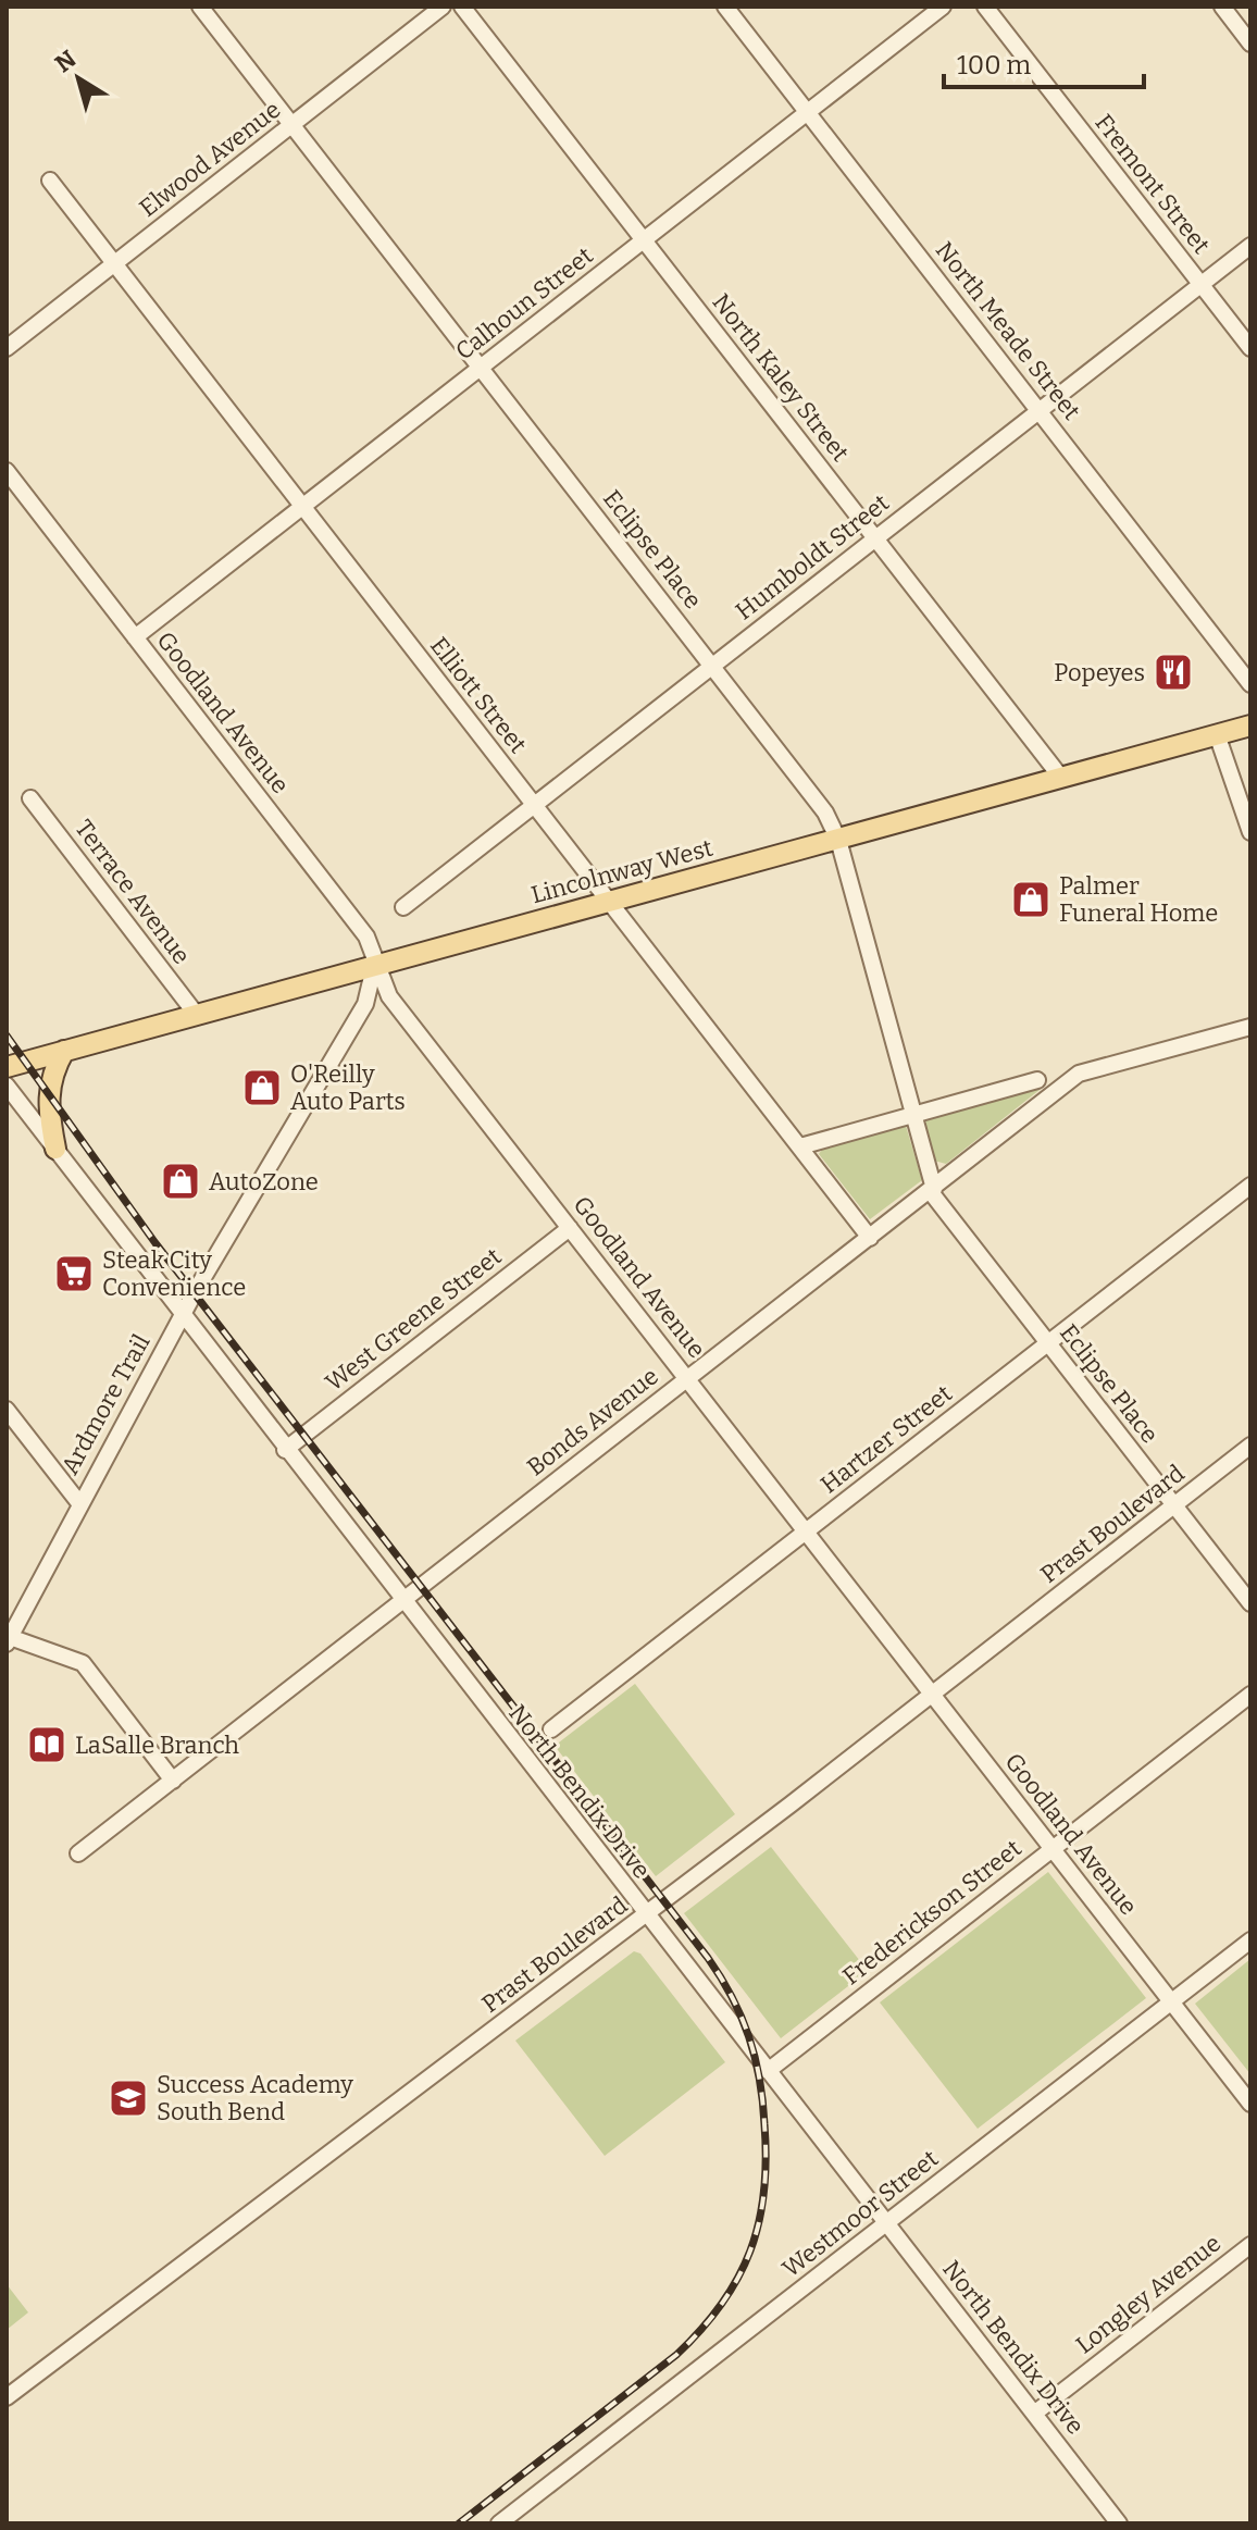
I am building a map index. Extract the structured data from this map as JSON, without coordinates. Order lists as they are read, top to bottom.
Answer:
{
  "streets": {
    "main road": ["Lincolnway West"],
    "street": [
      "Elwood Avenue",
      "Fremont Street",
      "Calhoun Street",
      "North Meade Street",
      "North Kaley Street",
      "Eclipse Place",
      "Humboldt Street",
      "Elliott Street",
      "Goodland Avenue",
      "Terrace Avenue",
      "West Greene Street",
      "Ardmore Trail",
      "Bonds Avenue",
      "Hartzer Street",
      "Prast Boulevard",
      "North Bendix Drive",
      "Frederickson Street",
      "Westmoor Street",
      "Longley Avenue"
    ]
  },
  "crossings": [
    ["Elwood Avenue", "Eclipse Place"],
    ["Elwood Avenue", "Elliott Street"],
    ["Fremont Street", "Humboldt Street"],
    ["Calhoun Street", "North Meade Street"],
    ["Calhoun Street", "North Kaley Street"],
    ["Calhoun Street", "Eclipse Place"],
    ["Calhoun Street", "Elliott Street"],
    ["Calhoun Street", "Goodland Avenue"],
    ["North Meade Street", "Humboldt Street"],
    ["North Kaley Street", "Humboldt Street"],
    ["North Kaley Street", "Lincolnway West"],
    ["Eclipse Place", "Humboldt Street"],
    ["Eclipse Place", "Lincolnway West"],
    ["Eclipse Place", "Bonds Avenue"],
    ["Eclipse Place", "Hartzer Street"],
    ["Eclipse Place", "Prast Boulevard"],
    ["Humboldt Street", "Elliott Street"],
    ["Elliott Street", "Lincolnway West"],
    ["Elliott Street", "Bonds Avenue"],
    ["Goodland Avenue", "Lincolnway West"],
    ["Goodland Avenue", "West Greene Street"],
    ["Goodland Avenue", "Ardmore Trail"],
    ["Goodland Avenue", "Bonds Avenue"],
    ["Goodland Avenue", "Hartzer Street"],
    ["Goodland Avenue", "Prast Boulevard"],
    ["Goodland Avenue", "Frederickson Street"],
    ["Goodland Avenue", "Westmoor Street"],
    ["Lincolnway West", "Terrace Avenue"],
    ["Lincolnway West", "Ardmore Trail"],
    ["West Greene Street", "North Bendix Drive"],
    ["Ardmore Trail", "North Bendix Drive"],
    ["Bonds Avenue", "North Bendix Drive"],
    ["Prast Boulevard", "North Bendix Drive"],
    ["North Bendix Drive", "Frederickson Street"],
    ["North Bendix Drive", "Westmoor Street"],
    ["North Bendix Drive", "Longley Avenue"]
  ],
  "places": {
    "restaurant": ["Popeyes"],
    "shop": ["Palmer Funeral Home", "O'Reilly Auto Parts", "AutoZone"],
    "supermarket": ["Steak City Convenience"],
    "library": ["LaSalle Branch"],
    "school or university": ["Success Academy South Bend"]
  },
  "scale_bar": "100 m",
  "north": "top left"
}
